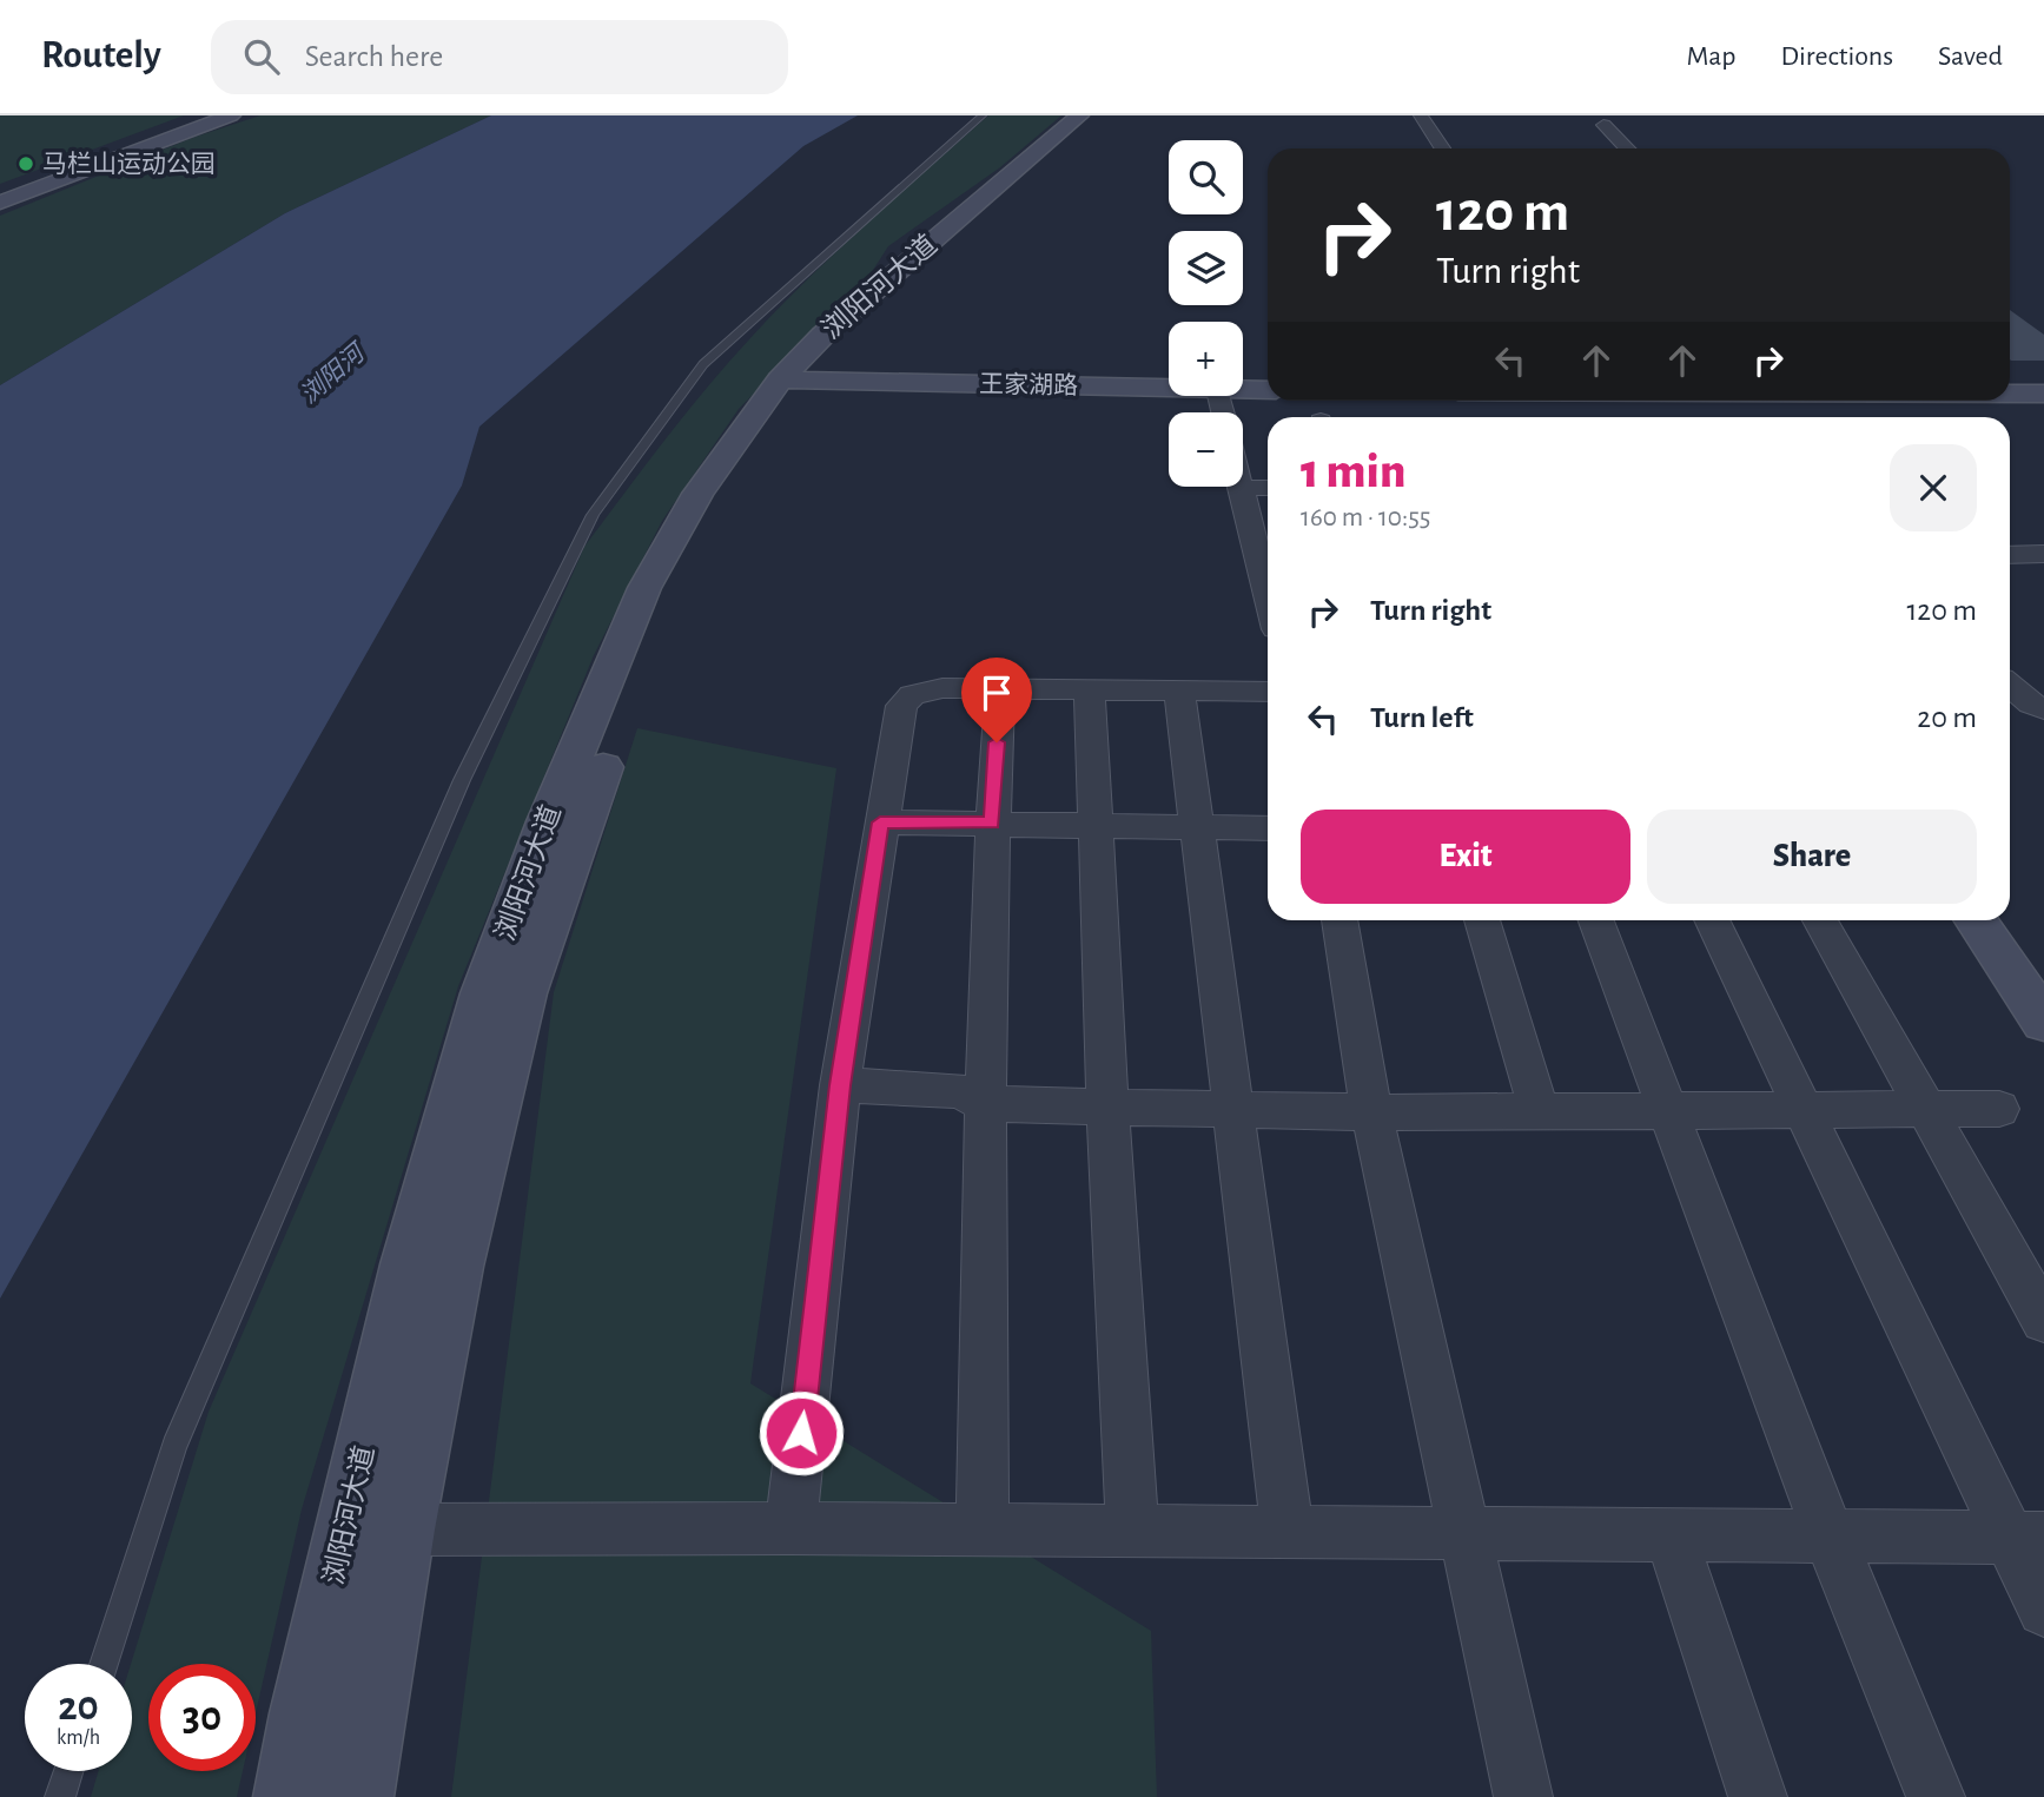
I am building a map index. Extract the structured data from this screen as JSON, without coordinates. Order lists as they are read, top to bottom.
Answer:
{
  "streets": {
    "main road": ["浏阳河大道", "王家湖路"]
  },
  "crossings": [
    ["浏阳河大道", "王家湖路"]
  ],
  "water": ["浏阳河"],
  "places": ["马栏山运动公园"],
  "page": {
    "header": "Routely",
    "search": "Search here",
    "nav": ["Map", "Directions", "Saved"],
    "map_buttons": ["+", "−"],
    "turn": ["120 m", "Turn right"],
    "heading": ["1 min", "160 m · 10:55"],
    "list": [
      {
        "name": "Turn right",
        "value": "120 m"
      },
      {
        "name": "Turn left",
        "value": "20 m"
      }
    ],
    "buttons": ["Exit", "Share"],
    "speed": "20 km/h",
    "limit": "30"
  }
}
